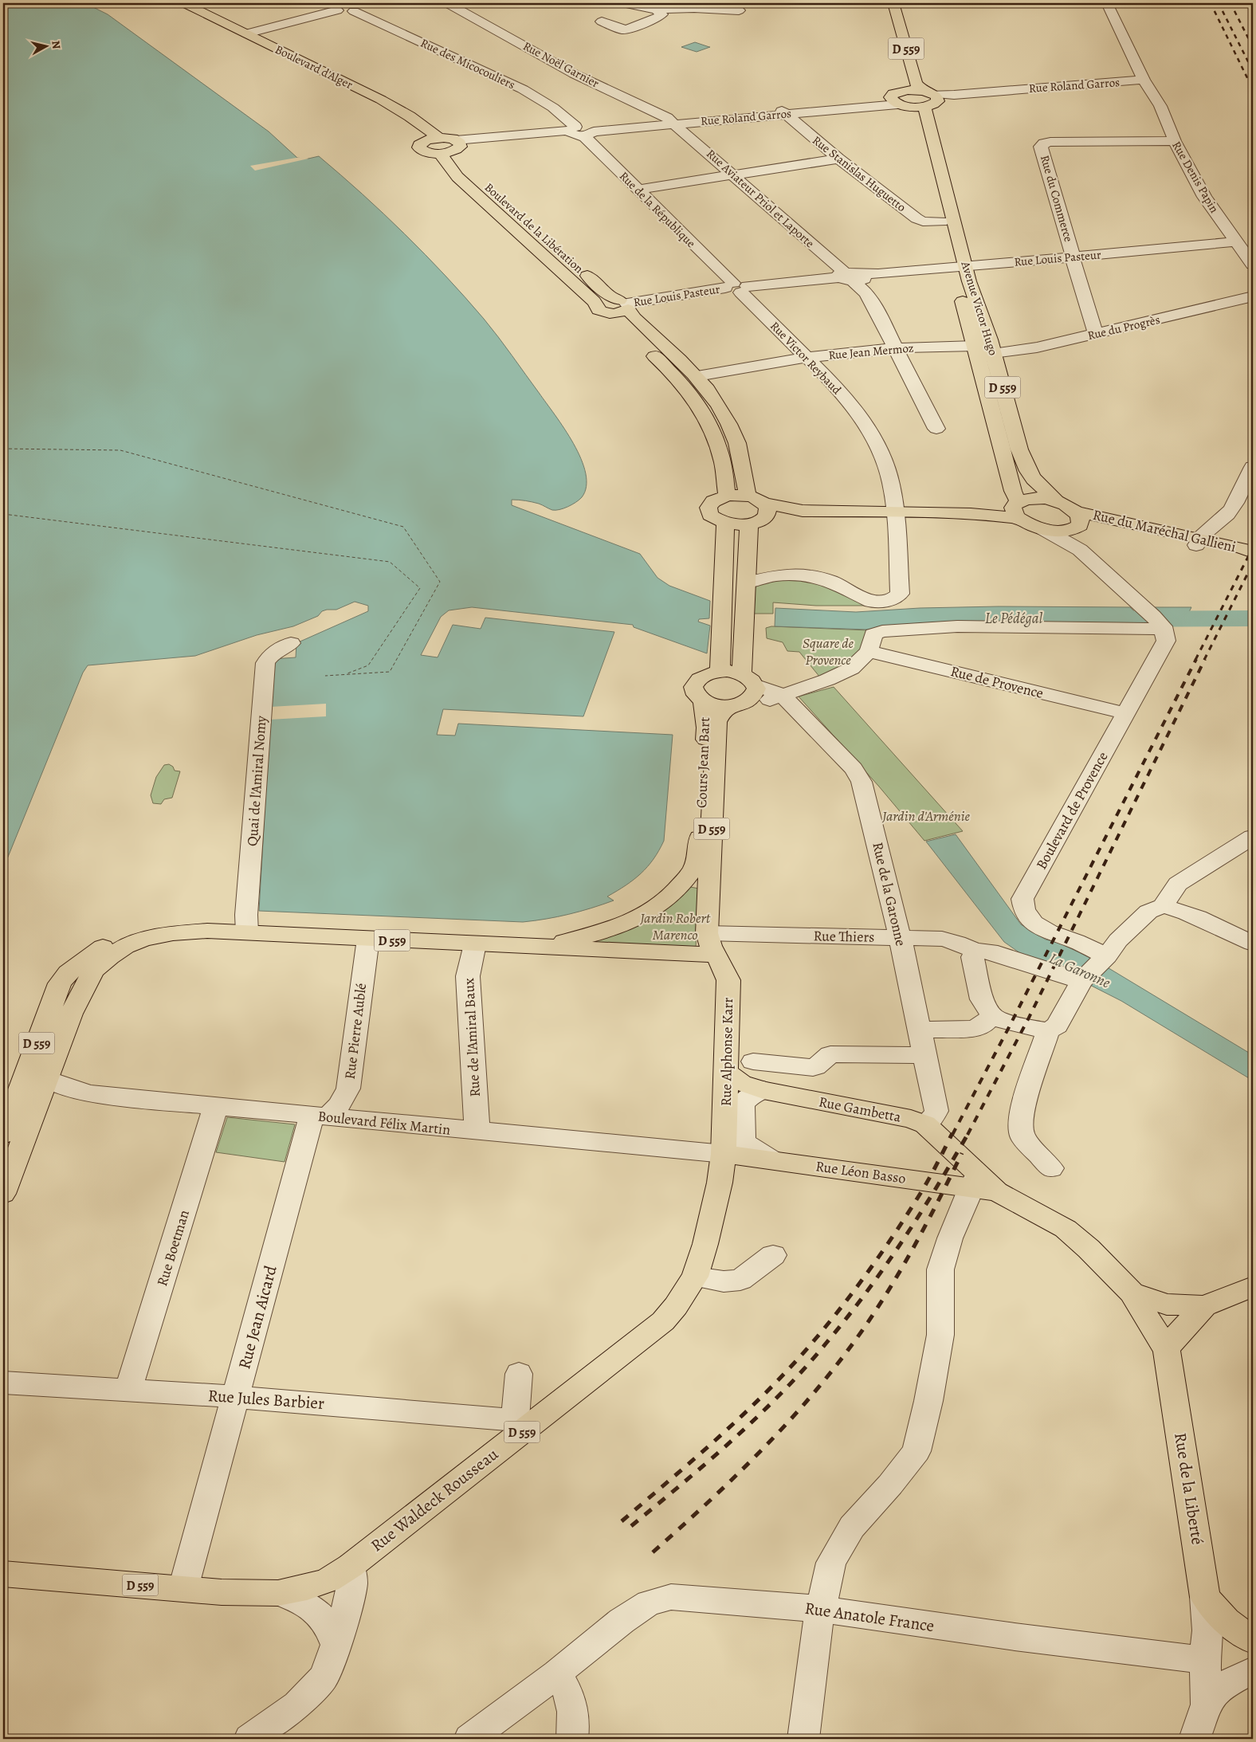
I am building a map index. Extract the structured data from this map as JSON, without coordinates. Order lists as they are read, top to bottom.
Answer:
{
  "streets": {
    "main road": [
      "D 559",
      "Boulevard d'Alger",
      "Boulevard de la Libération",
      "Avenue Victor Hugo",
      "Rue du Maréchal Gallieni",
      "Cours Jean Bart",
      "Rue Alphonse Karr",
      "Rue Gambetta",
      "Rue Léon Basso",
      "Rue de la Liberté",
      "Rue Waldeck Rousseau"
    ],
    "street": [
      "Rue des Micocouliers",
      "Rue Noël Garnier",
      "Rue Roland Garros",
      "Rue Stanislas Huguetto",
      "Rue Denis Papin",
      "Rue Aviateur Priol et Laporte",
      "Rue du Commerce",
      "Rue de la République",
      "Rue Louis Pasteur",
      "Rue du Progrès",
      "Rue Jean Mermoz",
      "Rue Victor Reybaud",
      "Rue de Provence",
      "Quai de l'Amiral Nomy",
      "Boulevard de Provence",
      "Rue de la Garonne",
      "Rue Thiers",
      "Rue Pierre Aublé",
      "Rue de l'Amiral Baux",
      "Boulevard Félix Martin",
      "Rue Boetman",
      "Rue Jean Aicard",
      "Rue Jules Barbier",
      "Rue Anatole France"
    ]
  },
  "crossings": [
    ["D 559", "Rue Roland Garros"],
    ["D 559", "Avenue Victor Hugo"],
    ["D 559", "Cours Jean Bart"],
    ["D 559", "Quai de l'Amiral Nomy"],
    ["D 559", "Rue Pierre Aublé"],
    ["D 559", "Rue de l'Amiral Baux"],
    ["D 559", "Rue Alphonse Karr"],
    ["D 559", "Boulevard Félix Martin"],
    ["D 559", "Rue Léon Basso"],
    ["D 559", "Rue Jean Aicard"],
    ["D 559", "Rue Waldeck Rousseau"],
    ["Rue des Micocouliers", "Rue Roland Garros"],
    ["Rue des Micocouliers", "Rue de la République"],
    ["Rue Noël Garnier", "Rue Roland Garros"],
    ["Rue Noël Garnier", "Rue Aviateur Priol et Laporte"],
    ["Rue Roland Garros", "Rue Stanislas Huguetto"],
    ["Rue Roland Garros", "Rue Denis Papin"],
    ["Rue Roland Garros", "Rue Aviateur Priol et Laporte"],
    ["Rue Roland Garros", "Rue de la République"],
    ["Rue Roland Garros", "Boulevard de la Libération"],
    ["Rue Roland Garros", "Avenue Victor Hugo"],
    ["Rue Stanislas Huguetto", "Avenue Victor Hugo"],
    ["Rue Denis Papin", "Rue du Commerce"],
    ["Rue Denis Papin", "Rue Louis Pasteur"],
    ["Rue Aviateur Priol et Laporte", "Rue Louis Pasteur"],
    ["Rue Aviateur Priol et Laporte", "Rue Jean Mermoz"],
    ["Rue du Commerce", "Rue Louis Pasteur"],
    ["Rue du Commerce", "Rue du Progrès"],
    ["Rue de la République", "Rue Louis Pasteur"],
    ["Rue de la République", "Rue Victor Reybaud"],
    ["Boulevard de la Libération", "Rue Louis Pasteur"],
    ["Boulevard de la Libération", "Rue Jean Mermoz"],
    ["Rue Louis Pasteur", "Avenue Victor Hugo"],
    ["Rue Louis Pasteur", "Rue Victor Reybaud"],
    ["Avenue Victor Hugo", "Rue du Progrès"],
    ["Avenue Victor Hugo", "Rue Jean Mermoz"],
    ["Rue Jean Mermoz", "Rue Victor Reybaud"],
    ["Rue de Provence", "Boulevard de Provence"],
    ["Cours Jean Bart", "Rue de la Garonne"],
    ["Cours Jean Bart", "Rue Thiers"],
    ["Cours Jean Bart", "Rue Alphonse Karr"],
    ["Rue de la Garonne", "Rue Thiers"],
    ["Rue de la Garonne", "Rue Gambetta"],
    ["Rue Pierre Aublé", "Boulevard Félix Martin"],
    ["Rue Pierre Aublé", "Rue Jean Aicard"],
    ["Rue de l'Amiral Baux", "Boulevard Félix Martin"],
    ["Rue Alphonse Karr", "Rue Gambetta"],
    ["Rue Alphonse Karr", "Boulevard Félix Martin"],
    ["Rue Alphonse Karr", "Rue Léon Basso"],
    ["Rue Gambetta", "Rue Léon Basso"],
    ["Boulevard Félix Martin", "Rue Léon Basso"],
    ["Boulevard Félix Martin", "Rue Boetman"],
    ["Boulevard Félix Martin", "Rue Jean Aicard"],
    ["Rue Léon Basso", "Rue de la Liberté"],
    ["Rue Boetman", "Rue Jules Barbier"],
    ["Rue Jean Aicard", "Rue Jules Barbier"],
    ["Rue Jules Barbier", "Rue Waldeck Rousseau"],
    ["Rue de la Liberté", "Rue Anatole France"]
  ],
  "water": ["Le Pédégal", "La Garonne"],
  "parks": ["Square de Provence", "Jardin d'Arménie", "Jardin Robert Marenco"],
  "north": "right"
}
